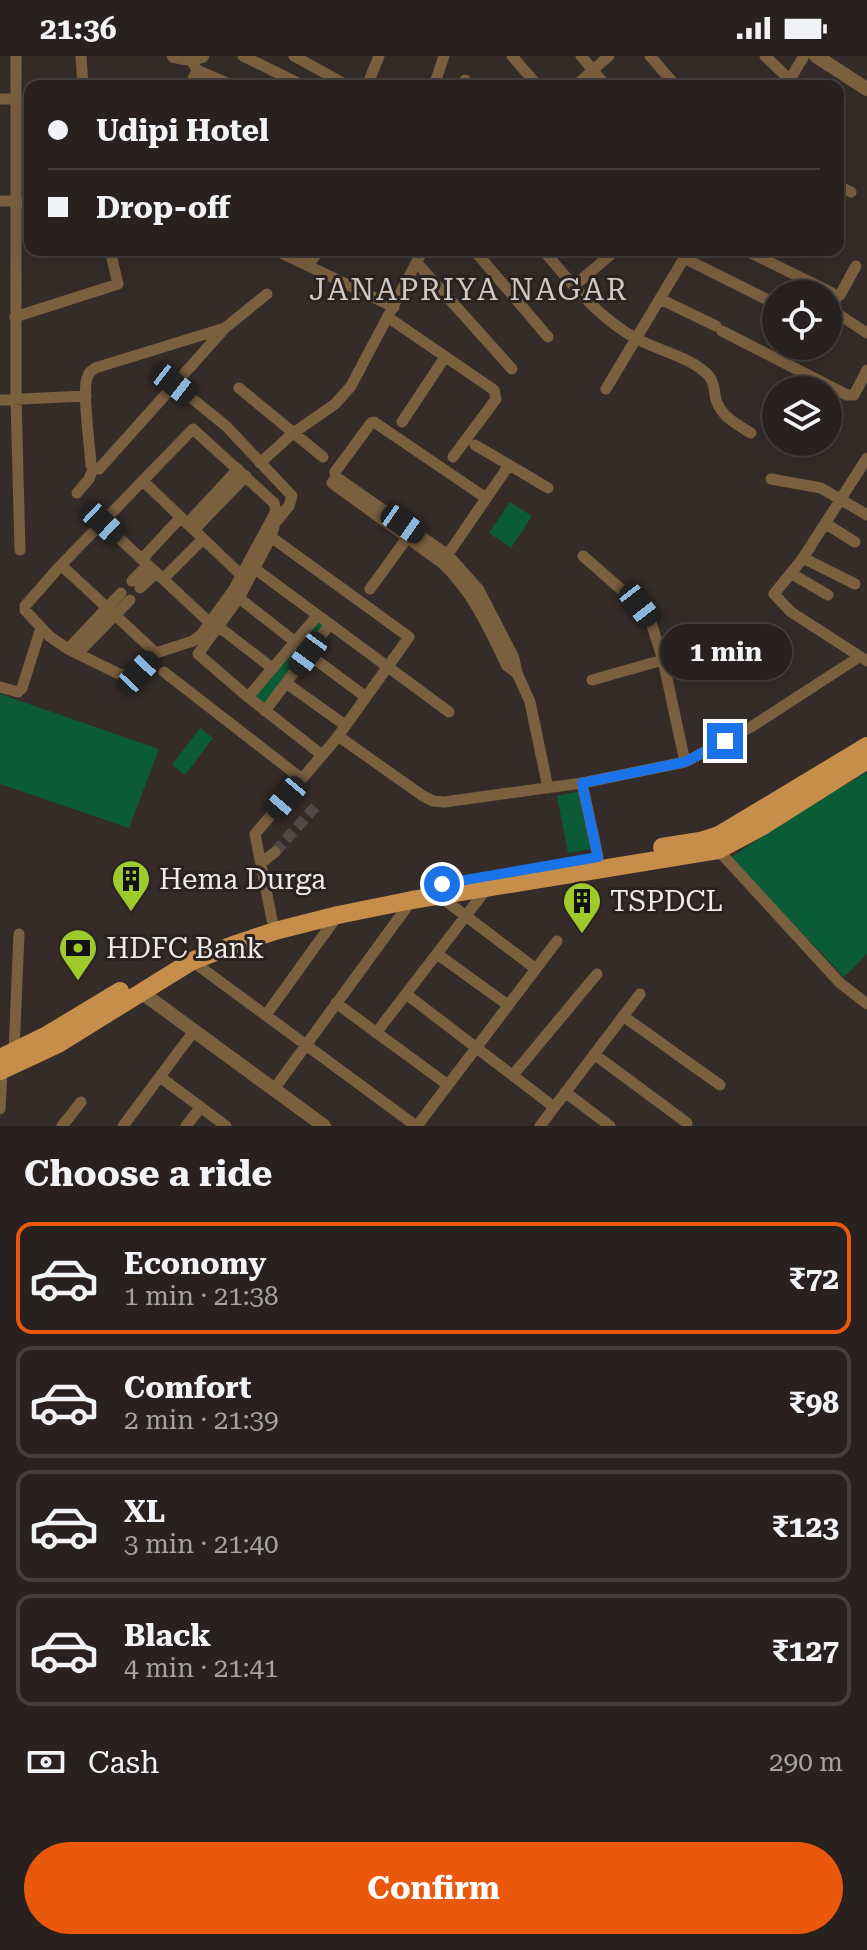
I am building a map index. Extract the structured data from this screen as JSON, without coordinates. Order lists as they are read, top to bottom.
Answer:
{
  "districts": ["JANAPRIYA NAGAR"],
  "places": {
    "building": ["Hema Durga", "TSPDCL"],
    "bank": ["HDFC Bank"]
  },
  "page": {
    "status": "21:36",
    "banner": ["Udipi Hotel", "Drop-off"],
    "bubble": "1 min",
    "heading": "Choose a ride",
    "list": [
      {
        "name": "Economy",
        "note": "1 min · 21:38",
        "value": "₹72"
      },
      {
        "name": "Comfort",
        "note": "2 min · 21:39",
        "value": "₹98"
      },
      {
        "name": "XL",
        "note": "3 min · 21:40",
        "value": "₹123"
      },
      {
        "name": "Black",
        "note": "4 min · 21:41",
        "value": "₹127"
      }
    ],
    "pay": ["Cash", "290 m"],
    "buttons": "Confirm"
  }
}
